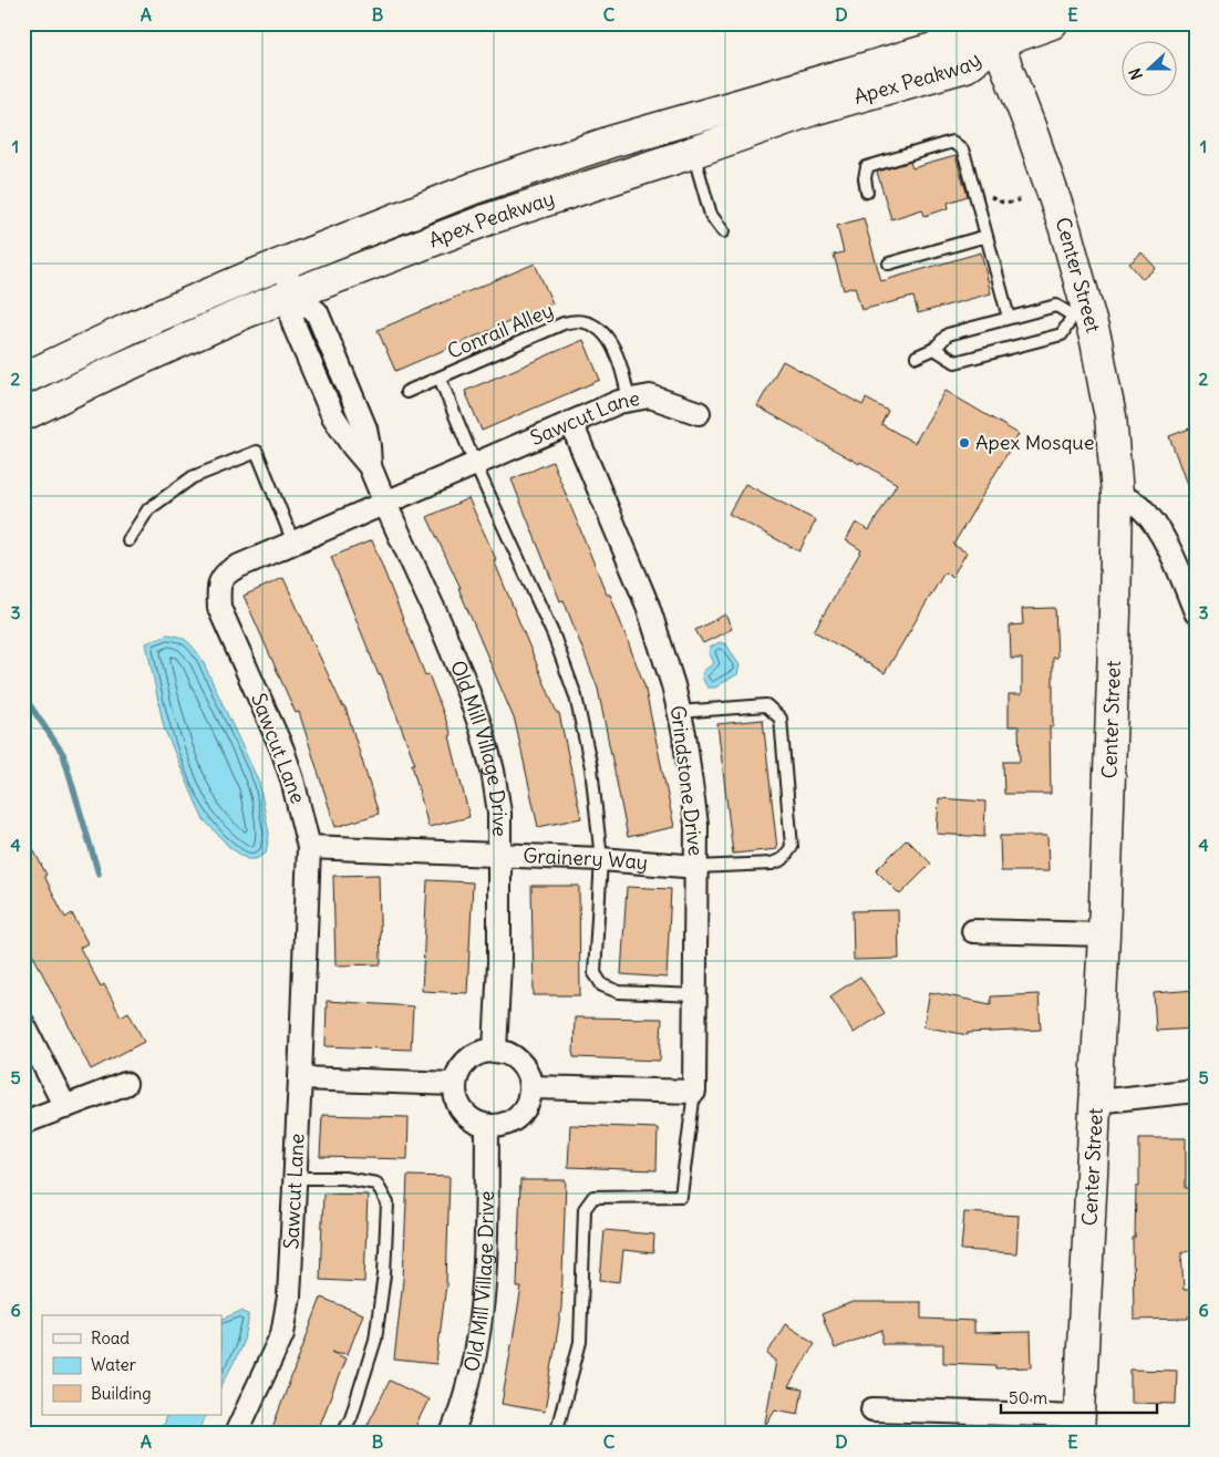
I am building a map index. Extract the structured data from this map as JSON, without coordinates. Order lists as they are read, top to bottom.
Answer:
{
  "streets": {
    "main road": ["Apex Peakway", "Center Street"],
    "street": [
      "Sawcut Lane",
      "Old Mill Village Drive",
      "Grindstone Drive",
      "Grainery Way"
    ],
    "lane": ["Conrail Alley"]
  },
  "crossings": [
    ["Apex Peakway", "Center Street"],
    ["Apex Peakway", "Old Mill Village Drive"],
    ["Conrail Alley", "Sawcut Lane"],
    ["Sawcut Lane", "Old Mill Village Drive"],
    ["Sawcut Lane", "Grindstone Drive"],
    ["Sawcut Lane", "Grainery Way"],
    ["Old Mill Village Drive", "Grainery Way"],
    ["Grindstone Drive", "Grainery Way"]
  ],
  "places": ["Apex Mosque"],
  "legend": ["Road", "Water", "Building"],
  "scale_bar": "50 m",
  "north": "left",
  "grid": {
    "columns": [
      "A",
      "B",
      "C",
      "D",
      "E"
    ],
    "rows": [
      "1",
      "2",
      "3",
      "4",
      "5",
      "6"
    ]
  }
}
